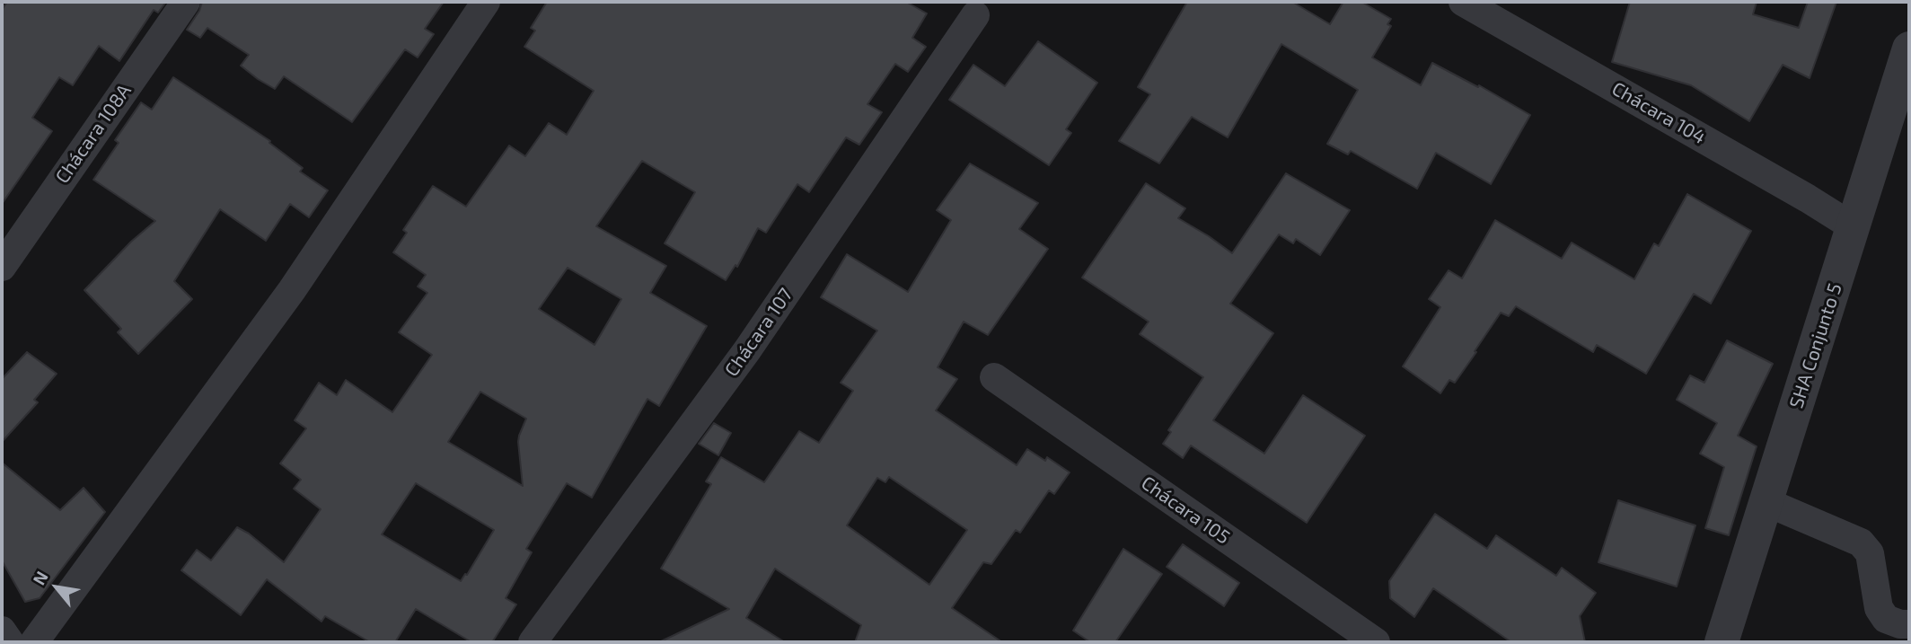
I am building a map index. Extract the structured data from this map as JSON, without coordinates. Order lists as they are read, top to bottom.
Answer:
{
  "streets": {
    "street": [
      "Chácara 104",
      "Chácara 108A",
      "Chácara 107",
      "SHA Conjunto 5",
      "Chácara 105"
    ]
  },
  "crossings": [
    ["Chácara 104", "SHA Conjunto 5"]
  ],
  "north": "top left"
}
